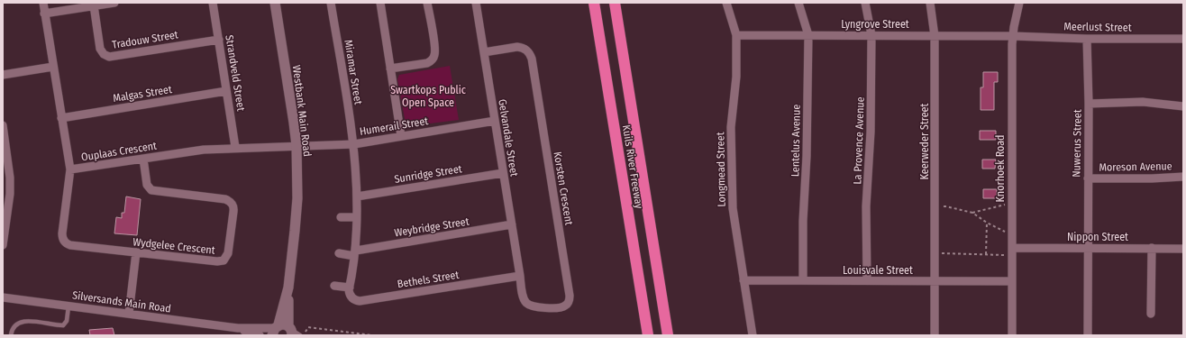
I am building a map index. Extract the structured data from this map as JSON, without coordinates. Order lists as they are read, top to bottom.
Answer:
{
  "streets": {
    "highway": ["Kuils River Freeway"],
    "street": [
      "Lyngrove Street",
      "Meerlust Street",
      "Tradouw Street",
      "Miramar Street",
      "Strandveld Street",
      "Malgas Street",
      "Westbank Main Road",
      "Humerail Street",
      "Gelvandale Street",
      "Lentelus Avenue",
      "La Provence Avenue",
      "Keerweder Street",
      "Nuwerus Street",
      "Ouplaas Crescent",
      "Moreson Avenue",
      "Knorhoek Road",
      "Longmead Street",
      "Sunridge Street",
      "Korsten Crescent",
      "Weybridge Street",
      "Nippon Street",
      "Wydgelee Crescent",
      "Louisvale Street",
      "Bethels Street",
      "Silversands Main Road"
    ]
  },
  "crossings": [
    ["Lyngrove Street", "Meerlust Street"],
    ["Lyngrove Street", "Lentelus Avenue"],
    ["Lyngrove Street", "La Provence Avenue"],
    ["Lyngrove Street", "Keerweder Street"],
    ["Lyngrove Street", "Knorhoek Road"],
    ["Lyngrove Street", "Longmead Street"],
    ["Meerlust Street", "Nuwerus Street"],
    ["Meerlust Street", "Knorhoek Road"],
    ["Tradouw Street", "Strandveld Street"],
    ["Miramar Street", "Humerail Street"],
    ["Strandveld Street", "Malgas Street"],
    ["Strandveld Street", "Ouplaas Crescent"],
    ["Malgas Street", "Ouplaas Crescent"],
    ["Westbank Main Road", "Humerail Street"],
    ["Westbank Main Road", "Ouplaas Crescent"],
    ["Westbank Main Road", "Silversands Main Road"],
    ["Humerail Street", "Gelvandale Street"],
    ["Humerail Street", "Ouplaas Crescent"],
    ["Gelvandale Street", "Sunridge Street"],
    ["Gelvandale Street", "Korsten Crescent"],
    ["Gelvandale Street", "Weybridge Street"],
    ["Gelvandale Street", "Bethels Street"],
    ["Lentelus Avenue", "Louisvale Street"],
    ["La Provence Avenue", "Louisvale Street"],
    ["Keerweder Street", "Louisvale Street"],
    ["Nuwerus Street", "Moreson Avenue"],
    ["Nuwerus Street", "Nippon Street"],
    ["Ouplaas Crescent", "Wydgelee Crescent"],
    ["Knorhoek Road", "Nippon Street"],
    ["Knorhoek Road", "Louisvale Street"],
    ["Longmead Street", "Louisvale Street"],
    ["Korsten Crescent", "Bethels Street"]
  ],
  "parks": ["Swartkops Public Open Space"]
}
